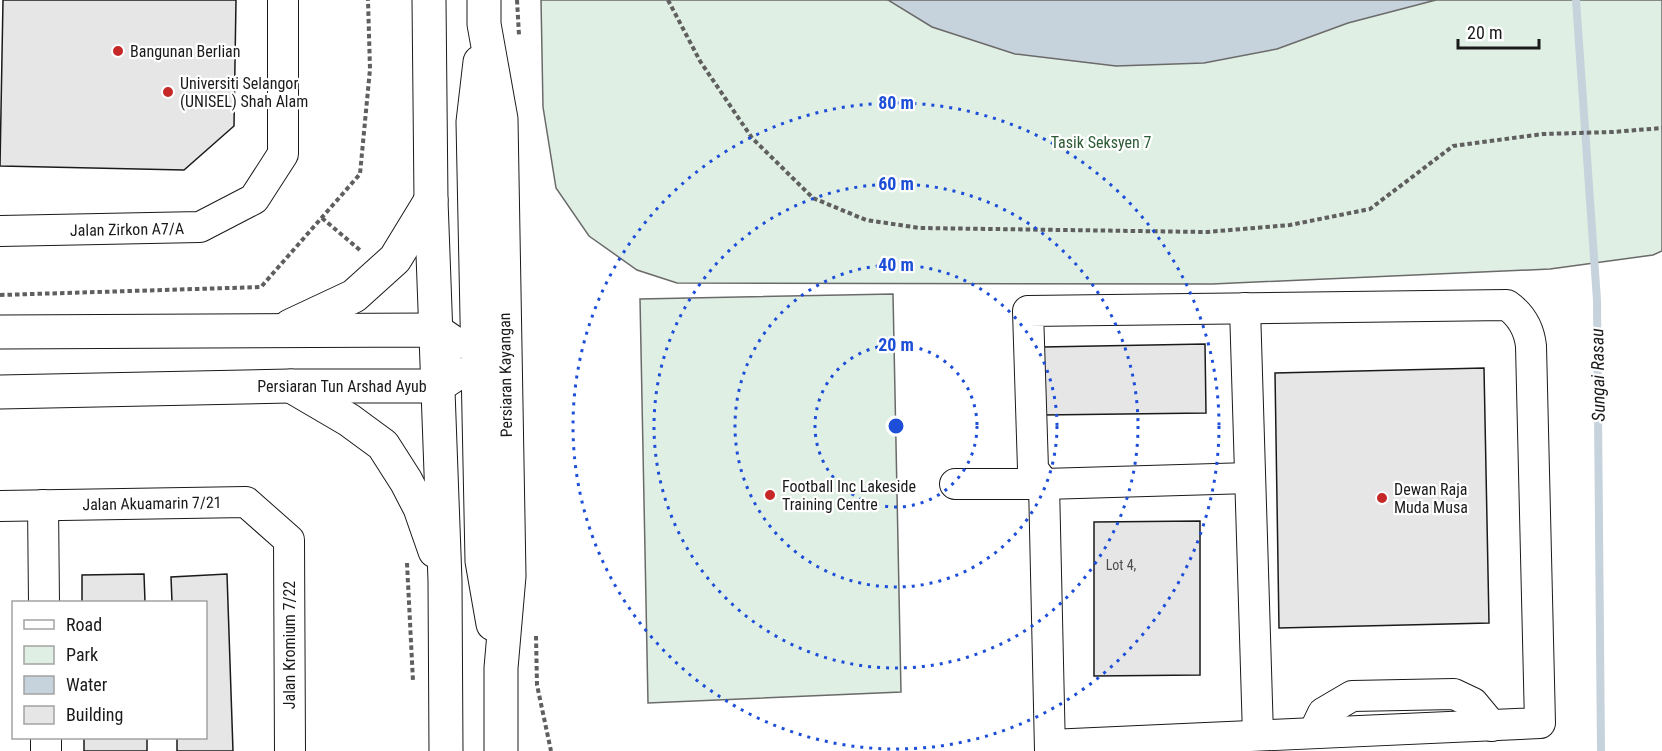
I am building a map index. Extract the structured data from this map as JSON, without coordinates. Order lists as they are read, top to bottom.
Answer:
{
  "streets": {
    "main road": ["Persiaran Kayangan", "Persiaran Tun Arshad Ayub"],
    "street": ["Jalan Zirkon A7/A", "Jalan Akuamarin 7/21", "Jalan Kromium 7/22"]
  },
  "crossings": [
    ["Jalan Akuamarin 7/21", "Jalan Kromium 7/22"]
  ],
  "water": ["Sungai Rasau"],
  "parks": ["Tasik Seksyen 7"],
  "places": [
    "Bangunan Berlian",
    "Universiti Selangor (UNISEL) Shah Alam",
    "Football Inc Lakeside Training Centre",
    "Dewan Raja Muda Musa"
  ],
  "house_numbers": ["Lot 4,"],
  "legend": [
    "Road",
    "Park",
    "Water",
    "Building"
  ],
  "scale_bar": "20 m",
  "rings": [
    "80 m",
    "60 m",
    "40 m",
    "20 m"
  ]
}
